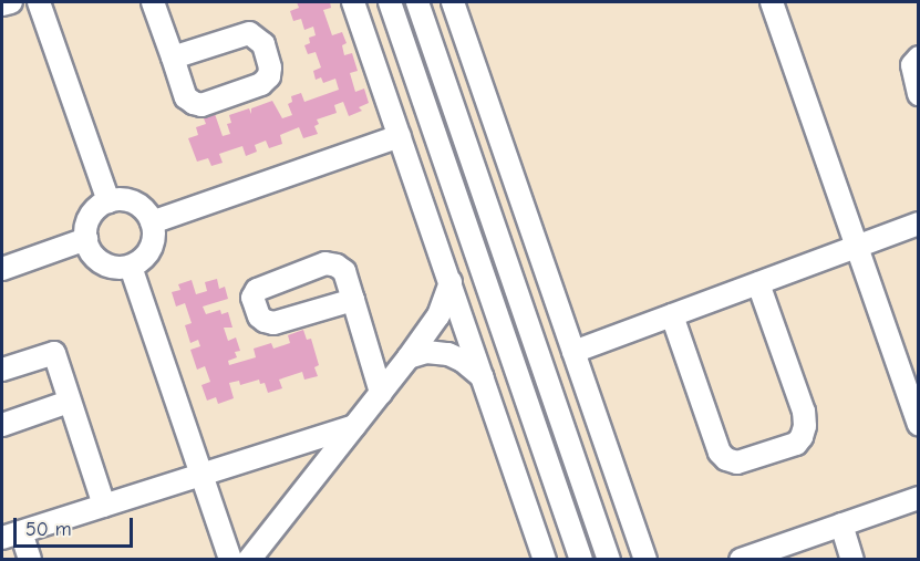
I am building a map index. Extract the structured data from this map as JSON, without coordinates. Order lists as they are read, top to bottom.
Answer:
{
  "scale_bar": "50 m"
}
